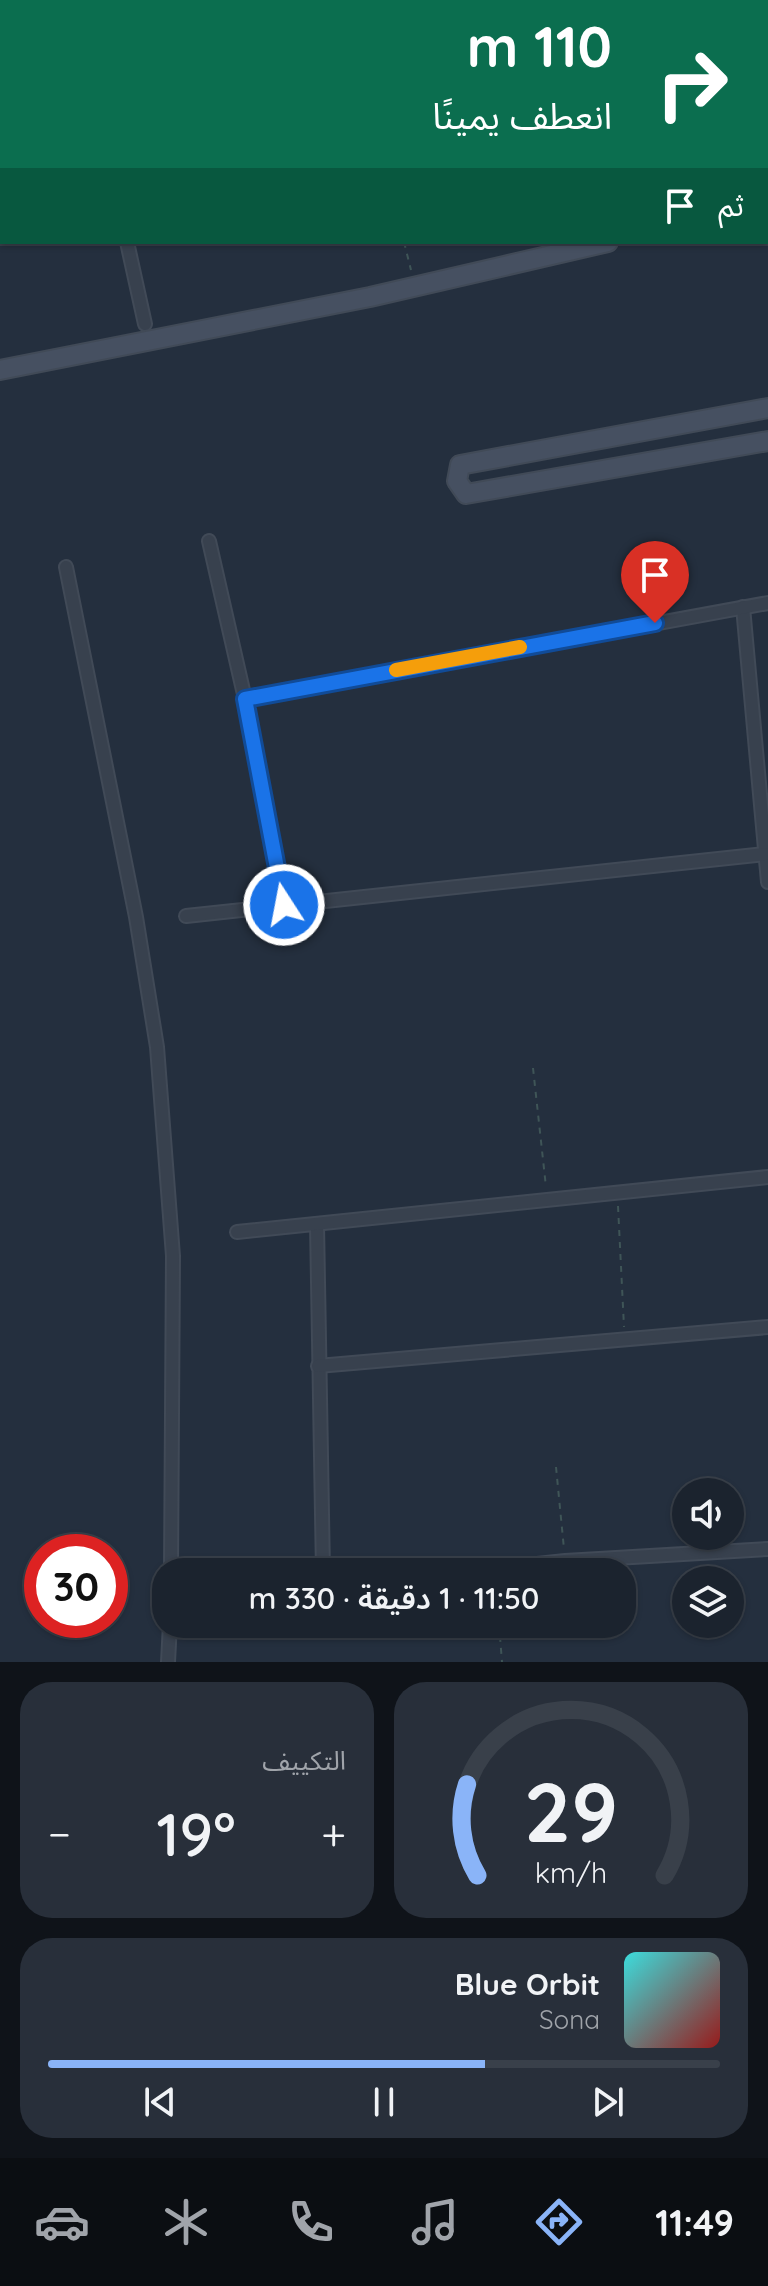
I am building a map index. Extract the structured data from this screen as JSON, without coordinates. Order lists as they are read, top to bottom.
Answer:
{
  "page": {
    "turn": ["110 m", "انعطف يمينًا"],
    "then": "ثم",
    "limit": "30",
    "trip": "11:50 · 1 دقيقة · 330 m",
    "tile": "التكييف",
    "heat": ["−", "19°", "+"],
    "song": ["Blue Orbit", "Sona"],
    "tabs": "11:49",
    "gauge": ["29", "km/h"]
  }
}
